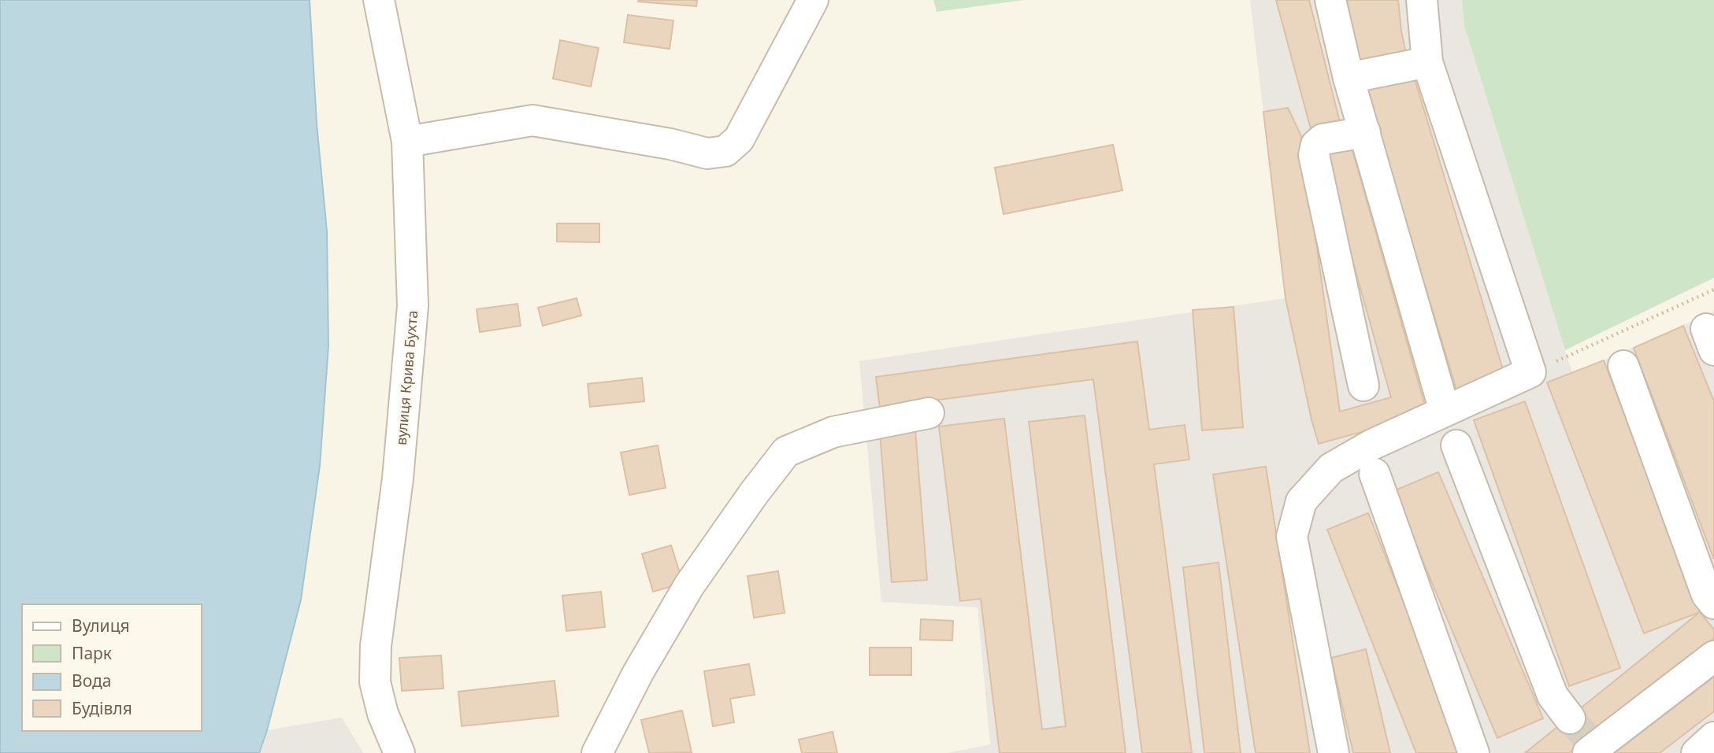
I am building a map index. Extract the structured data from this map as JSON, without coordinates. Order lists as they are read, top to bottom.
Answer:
{
  "streets": {
    "street": ["вулиця Крива Бухта"]
  },
  "legend": [
    "Вулиця",
    "Парк",
    "Вода",
    "Будівля"
  ]
}
